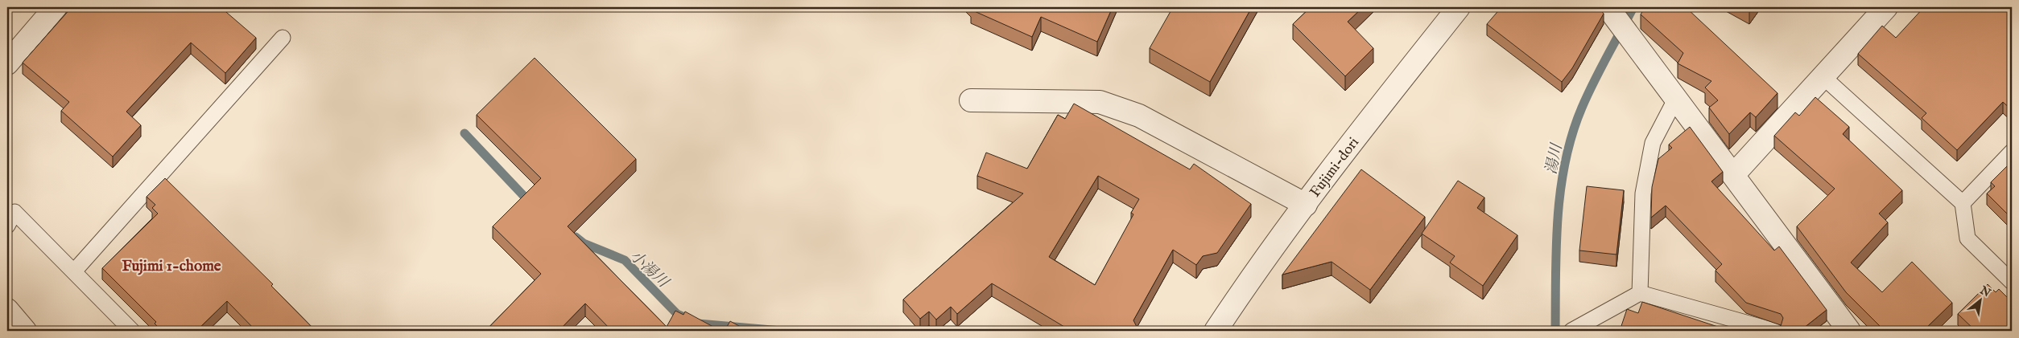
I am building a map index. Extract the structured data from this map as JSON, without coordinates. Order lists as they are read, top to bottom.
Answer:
{
  "streets": {
    "street": ["Fujimi-dori"]
  },
  "districts": ["Fujimi 1-chome"],
  "water": ["湯川", "小湯川"],
  "north": "top right"
}
